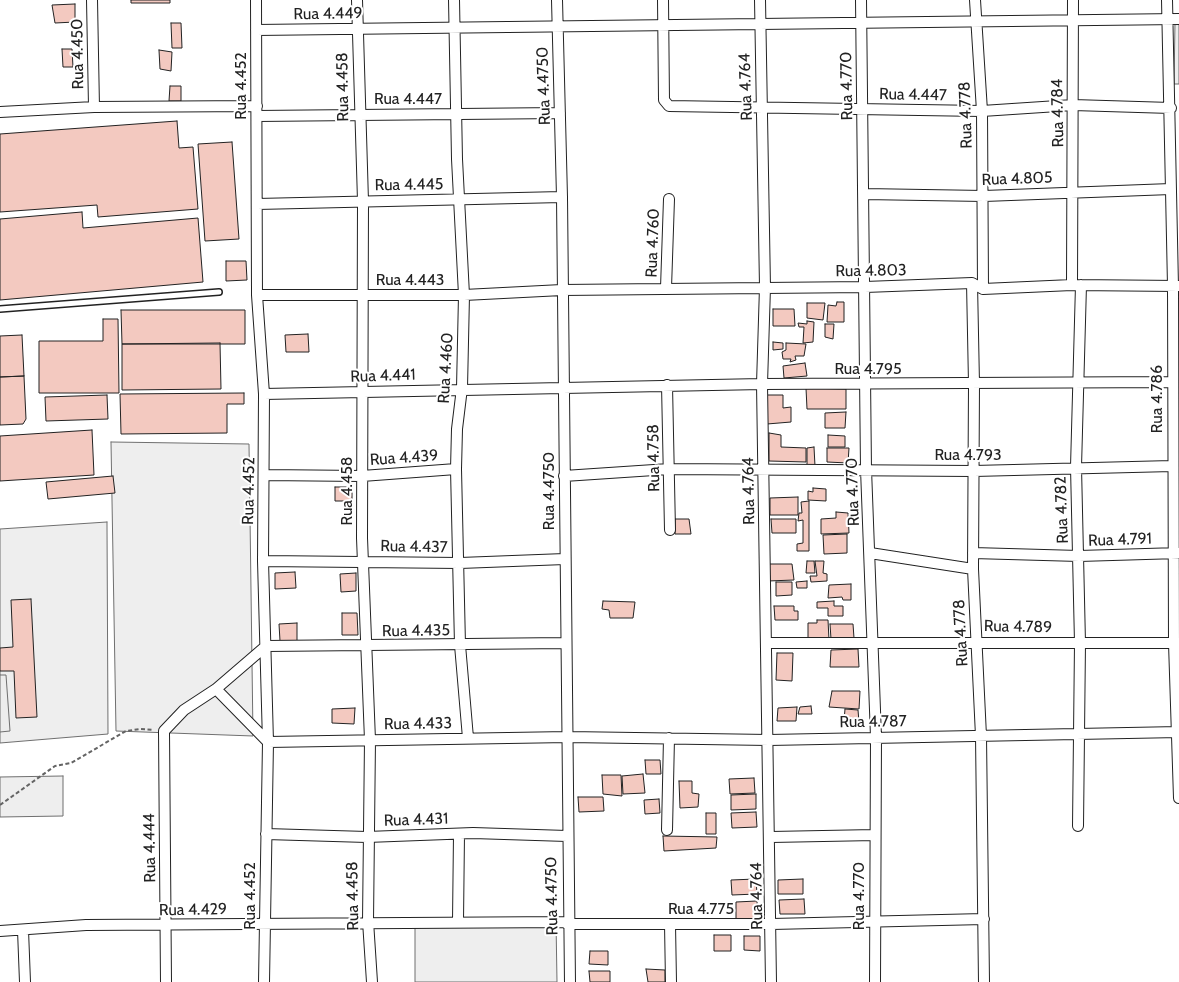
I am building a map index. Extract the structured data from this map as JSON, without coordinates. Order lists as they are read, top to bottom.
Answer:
{
  "streets": {
    "street": [
      "Rua 4.449",
      "Rua 4.450",
      "Rua 4.452",
      "Rua 4.4750",
      "Rua 4.770",
      "Rua 4.458",
      "Rua 4.764",
      "Rua 4.447",
      "Rua 4.784",
      "Rua 4.778",
      "Rua 4.805",
      "Rua 4.445",
      "Rua 4.760",
      "Rua 4.803",
      "Rua 4.443",
      "Rua 4.460",
      "Rua 4.795",
      "Rua 4.441",
      "Rua 4.786",
      "Rua 4.793",
      "Rua 4.439",
      "Rua 4.758",
      "Rua 4.782",
      "Rua 4.791",
      "Rua 4.437",
      "Rua 4.789",
      "Rua 4.435",
      "Rua 4.787",
      "Rua 4.433",
      "Rua 4.431",
      "Rua 4.444",
      "Rua 4.775",
      "Rua 4.429"
    ]
  },
  "crossings": [
    ["Rua 4.449", "Rua 4.452"],
    ["Rua 4.449", "Rua 4.4750"],
    ["Rua 4.449", "Rua 4.770"],
    ["Rua 4.449", "Rua 4.458"],
    ["Rua 4.449", "Rua 4.764"],
    ["Rua 4.449", "Rua 4.447"],
    ["Rua 4.449", "Rua 4.784"],
    ["Rua 4.449", "Rua 4.778"],
    ["Rua 4.449", "Rua 4.460"],
    ["Rua 4.449", "Rua 4.786"],
    ["Rua 4.450", "Rua 4.447"],
    ["Rua 4.452", "Rua 4.447"],
    ["Rua 4.452", "Rua 4.445"],
    ["Rua 4.452", "Rua 4.443"],
    ["Rua 4.452", "Rua 4.441"],
    ["Rua 4.452", "Rua 4.439"],
    ["Rua 4.452", "Rua 4.437"],
    ["Rua 4.452", "Rua 4.435"],
    ["Rua 4.452", "Rua 4.433"],
    ["Rua 4.452", "Rua 4.431"],
    ["Rua 4.452", "Rua 4.429"],
    ["Rua 4.4750", "Rua 4.447"],
    ["Rua 4.4750", "Rua 4.445"],
    ["Rua 4.4750", "Rua 4.803"],
    ["Rua 4.4750", "Rua 4.443"],
    ["Rua 4.4750", "Rua 4.795"],
    ["Rua 4.4750", "Rua 4.441"],
    ["Rua 4.4750", "Rua 4.793"],
    ["Rua 4.4750", "Rua 4.437"],
    ["Rua 4.4750", "Rua 4.435"],
    ["Rua 4.4750", "Rua 4.787"],
    ["Rua 4.4750", "Rua 4.433"],
    ["Rua 4.4750", "Rua 4.431"],
    ["Rua 4.4750", "Rua 4.775"],
    ["Rua 4.4750", "Rua 4.429"],
    ["Rua 4.770", "Rua 4.447"],
    ["Rua 4.770", "Rua 4.805"],
    ["Rua 4.770", "Rua 4.803"],
    ["Rua 4.770", "Rua 4.795"],
    ["Rua 4.770", "Rua 4.793"],
    ["Rua 4.770", "Rua 4.789"],
    ["Rua 4.770", "Rua 4.787"],
    ["Rua 4.770", "Rua 4.775"],
    ["Rua 4.458", "Rua 4.447"],
    ["Rua 4.458", "Rua 4.445"],
    ["Rua 4.458", "Rua 4.443"],
    ["Rua 4.458", "Rua 4.441"],
    ["Rua 4.458", "Rua 4.439"],
    ["Rua 4.458", "Rua 4.437"],
    ["Rua 4.458", "Rua 4.435"],
    ["Rua 4.458", "Rua 4.433"],
    ["Rua 4.458", "Rua 4.431"],
    ["Rua 4.458", "Rua 4.429"],
    ["Rua 4.764", "Rua 4.447"],
    ["Rua 4.764", "Rua 4.803"],
    ["Rua 4.764", "Rua 4.795"],
    ["Rua 4.764", "Rua 4.793"],
    ["Rua 4.764", "Rua 4.789"],
    ["Rua 4.764", "Rua 4.787"],
    ["Rua 4.764", "Rua 4.775"],
    ["Rua 4.447", "Rua 4.784"],
    ["Rua 4.447", "Rua 4.778"],
    ["Rua 4.447", "Rua 4.460"],
    ["Rua 4.447", "Rua 4.786"],
    ["Rua 4.784", "Rua 4.805"],
    ["Rua 4.784", "Rua 4.782"],
    ["Rua 4.778", "Rua 4.805"],
    ["Rua 4.778", "Rua 4.803"],
    ["Rua 4.778", "Rua 4.795"],
    ["Rua 4.778", "Rua 4.793"],
    ["Rua 4.778", "Rua 4.791"],
    ["Rua 4.778", "Rua 4.789"],
    ["Rua 4.778", "Rua 4.787"],
    ["Rua 4.778", "Rua 4.775"],
    ["Rua 4.805", "Rua 4.786"],
    ["Rua 4.445", "Rua 4.460"],
    ["Rua 4.760", "Rua 4.803"],
    ["Rua 4.803", "Rua 4.443"],
    ["Rua 4.443", "Rua 4.460"],
    ["Rua 4.460", "Rua 4.441"],
    ["Rua 4.460", "Rua 4.439"],
    ["Rua 4.460", "Rua 4.437"],
    ["Rua 4.460", "Rua 4.435"],
    ["Rua 4.460", "Rua 4.433"],
    ["Rua 4.795", "Rua 4.441"],
    ["Rua 4.795", "Rua 4.786"],
    ["Rua 4.795", "Rua 4.758"],
    ["Rua 4.795", "Rua 4.782"],
    ["Rua 4.786", "Rua 4.793"],
    ["Rua 4.786", "Rua 4.791"],
    ["Rua 4.786", "Rua 4.789"],
    ["Rua 4.786", "Rua 4.787"],
    ["Rua 4.793", "Rua 4.758"],
    ["Rua 4.793", "Rua 4.782"],
    ["Rua 4.782", "Rua 4.791"],
    ["Rua 4.782", "Rua 4.789"],
    ["Rua 4.782", "Rua 4.787"],
    ["Rua 4.787", "Rua 4.433"],
    ["Rua 4.444", "Rua 4.429"],
    ["Rua 4.775", "Rua 4.429"]
  ]
}
